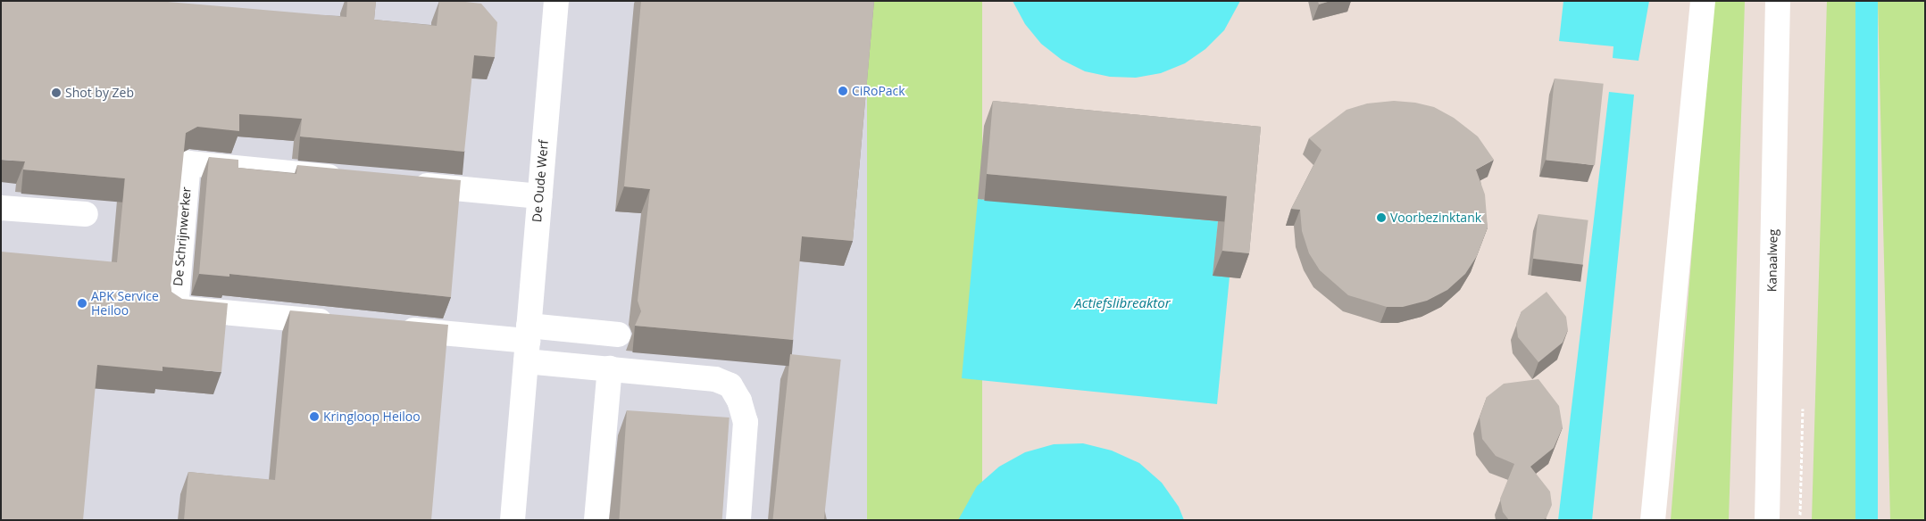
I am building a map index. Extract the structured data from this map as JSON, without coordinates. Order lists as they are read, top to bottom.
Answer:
{
  "streets": {
    "street": ["De Oude Werf", "De Schrijnwerker", "Kanaalweg"]
  },
  "water": ["Actiefslibreaktor"],
  "places": [
    "CiRoPack",
    "Shot by Zeb",
    "Voorbezinktank",
    "APK Service Heiloo",
    "Kringloop Heiloo"
  ]
}
